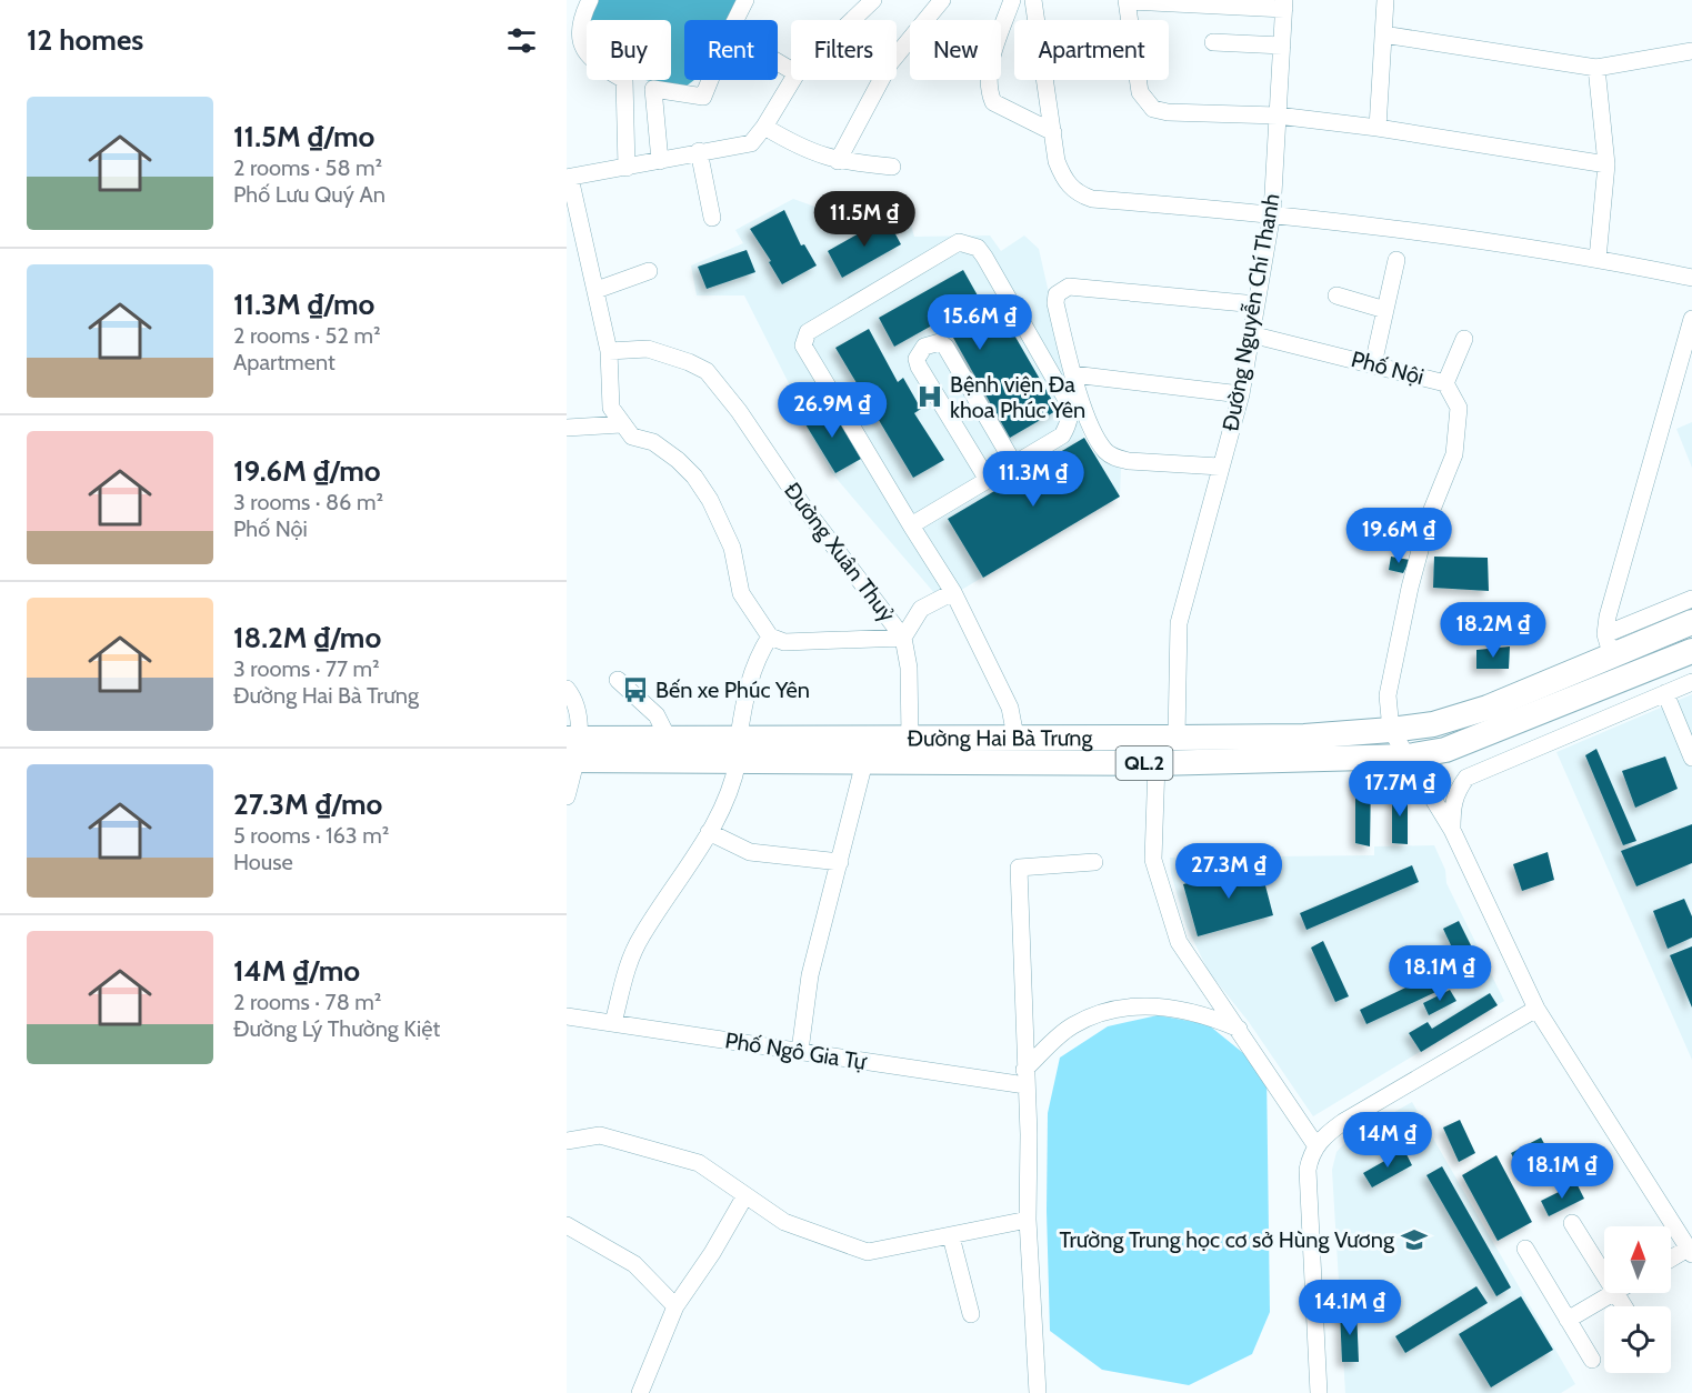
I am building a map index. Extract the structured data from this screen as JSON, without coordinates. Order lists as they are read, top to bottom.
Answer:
{
  "streets": {
    "highway": ["Đường Hai Bà Trưng", "QL.2"],
    "street": [
      "Đường Nguyễn Chí Thanh",
      "Phố Nội",
      "Đường Xuân Thuỷ",
      "Phố Ngô Gia Tự"
    ]
  },
  "crossings": [
    ["Đường Nguyễn Chí Thanh", "Phố Nội"],
    ["Đường Nguyễn Chí Thanh", "Đường Hai Bà Trưng"],
    ["Phố Nội", "Đường Hai Bà Trưng"],
    ["Đường Xuân Thuỷ", "Đường Hai Bà Trưng"]
  ],
  "places": {
    "hospital": ["Bệnh viện Đa khoa Phúc Yên"],
    "bus stop": ["Bến xe Phúc Yên"],
    "school or university": ["Trường Trung học cơ sở Hùng Vương"]
  },
  "north": "top",
  "page": {
    "heading": "12 homes",
    "chip": [
      "Buy",
      "Rent",
      "Filters",
      "New",
      "Apartment"
    ],
    "list": [
      {
        "name": "11.5M ₫/mo",
        "note": "2 rooms · 58 m² · Phố Lưu Quý An"
      },
      {
        "name": "11.3M ₫/mo",
        "note": "2 rooms · 52 m² · Apartment"
      },
      {
        "name": "19.6M ₫/mo",
        "note": "3 rooms · 86 m² · Phố Nội"
      },
      {
        "name": "18.2M ₫/mo",
        "note": "3 rooms · 77 m² · Đường Hai Bà Trưng"
      },
      {
        "name": "27.3M ₫/mo",
        "note": "5 rooms · 163 m² · House"
      },
      {
        "name": "14M ₫/mo",
        "note": "2 rooms · 78 m² · Đường Lý Thường Kiệt"
      }
    ],
    "price": [
      "11.5M ₫",
      "15.6M ₫",
      "26.9M ₫",
      "11.3M ₫",
      "19.6M ₫",
      "18.2M ₫",
      "17.7M ₫",
      "27.3M ₫",
      "18.1M ₫",
      "14M ₫",
      "18.1M ₫",
      "14.1M ₫"
    ]
  }
}
